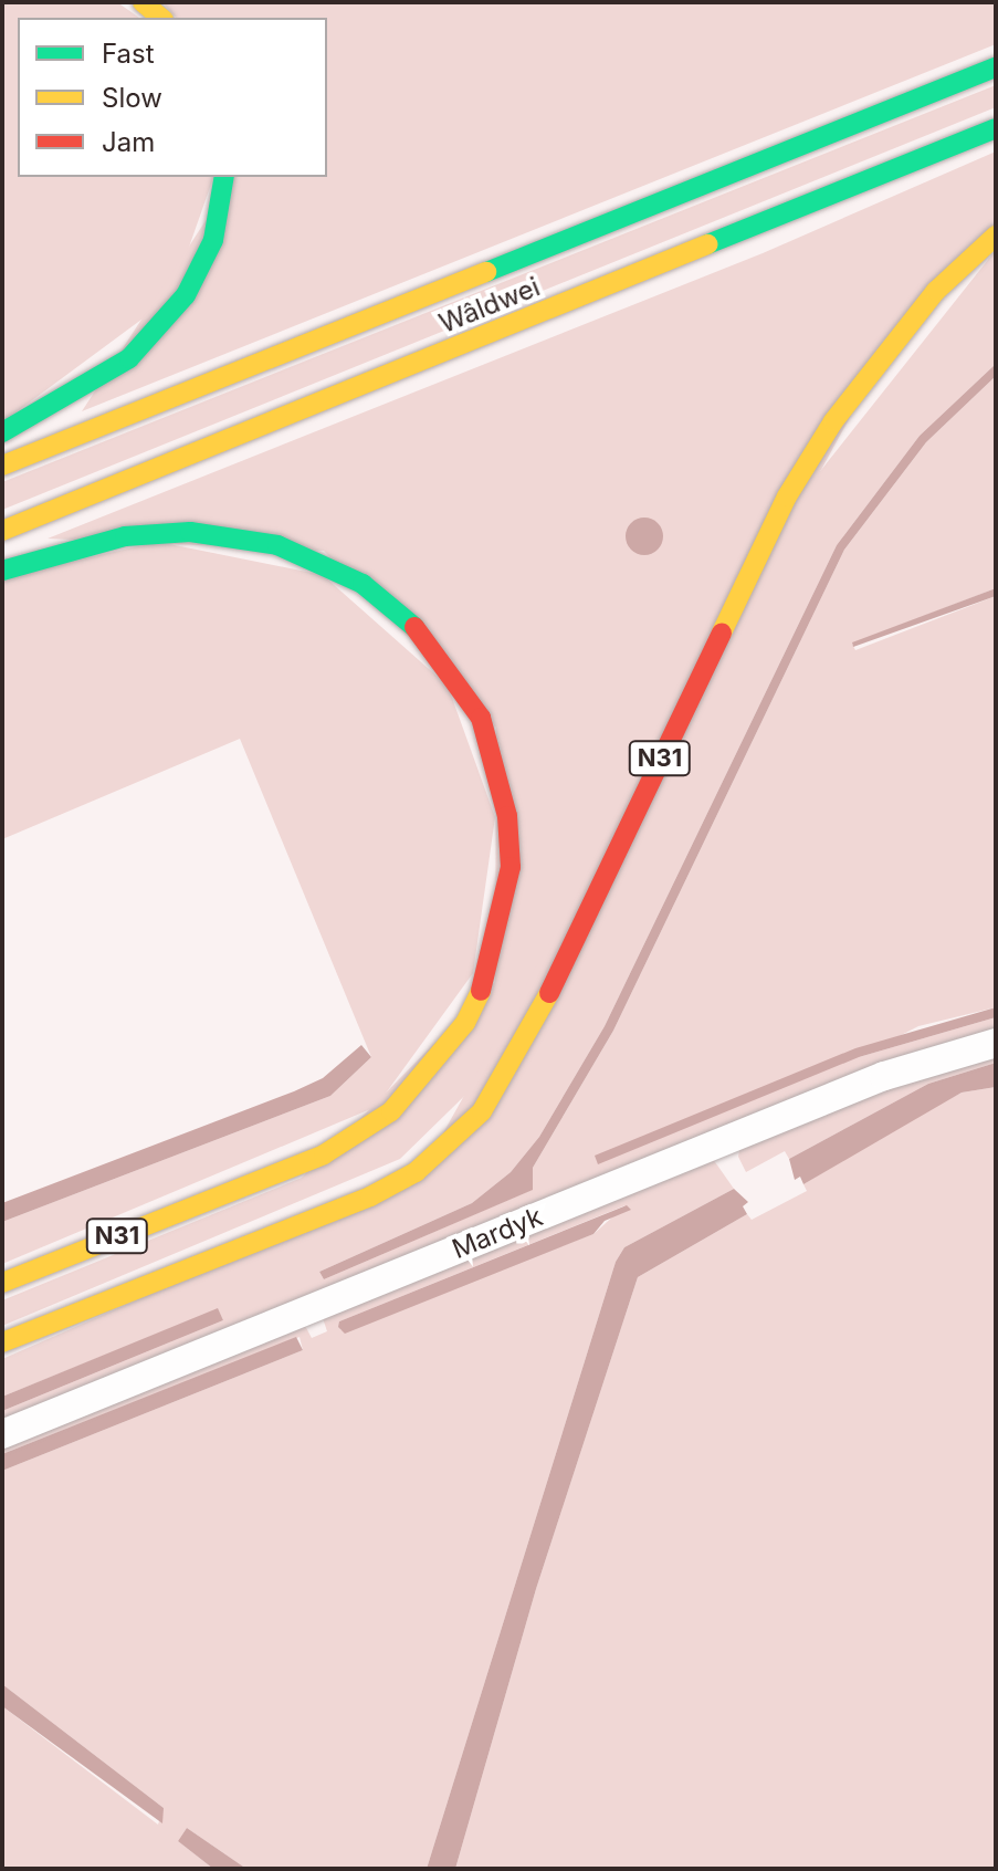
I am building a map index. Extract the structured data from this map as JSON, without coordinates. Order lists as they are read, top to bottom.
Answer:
{
  "streets": {
    "highway": ["Wâldwei", "N31"],
    "street": ["Mardyk"]
  },
  "legend": ["Fast", "Slow", "Jam"]
}
